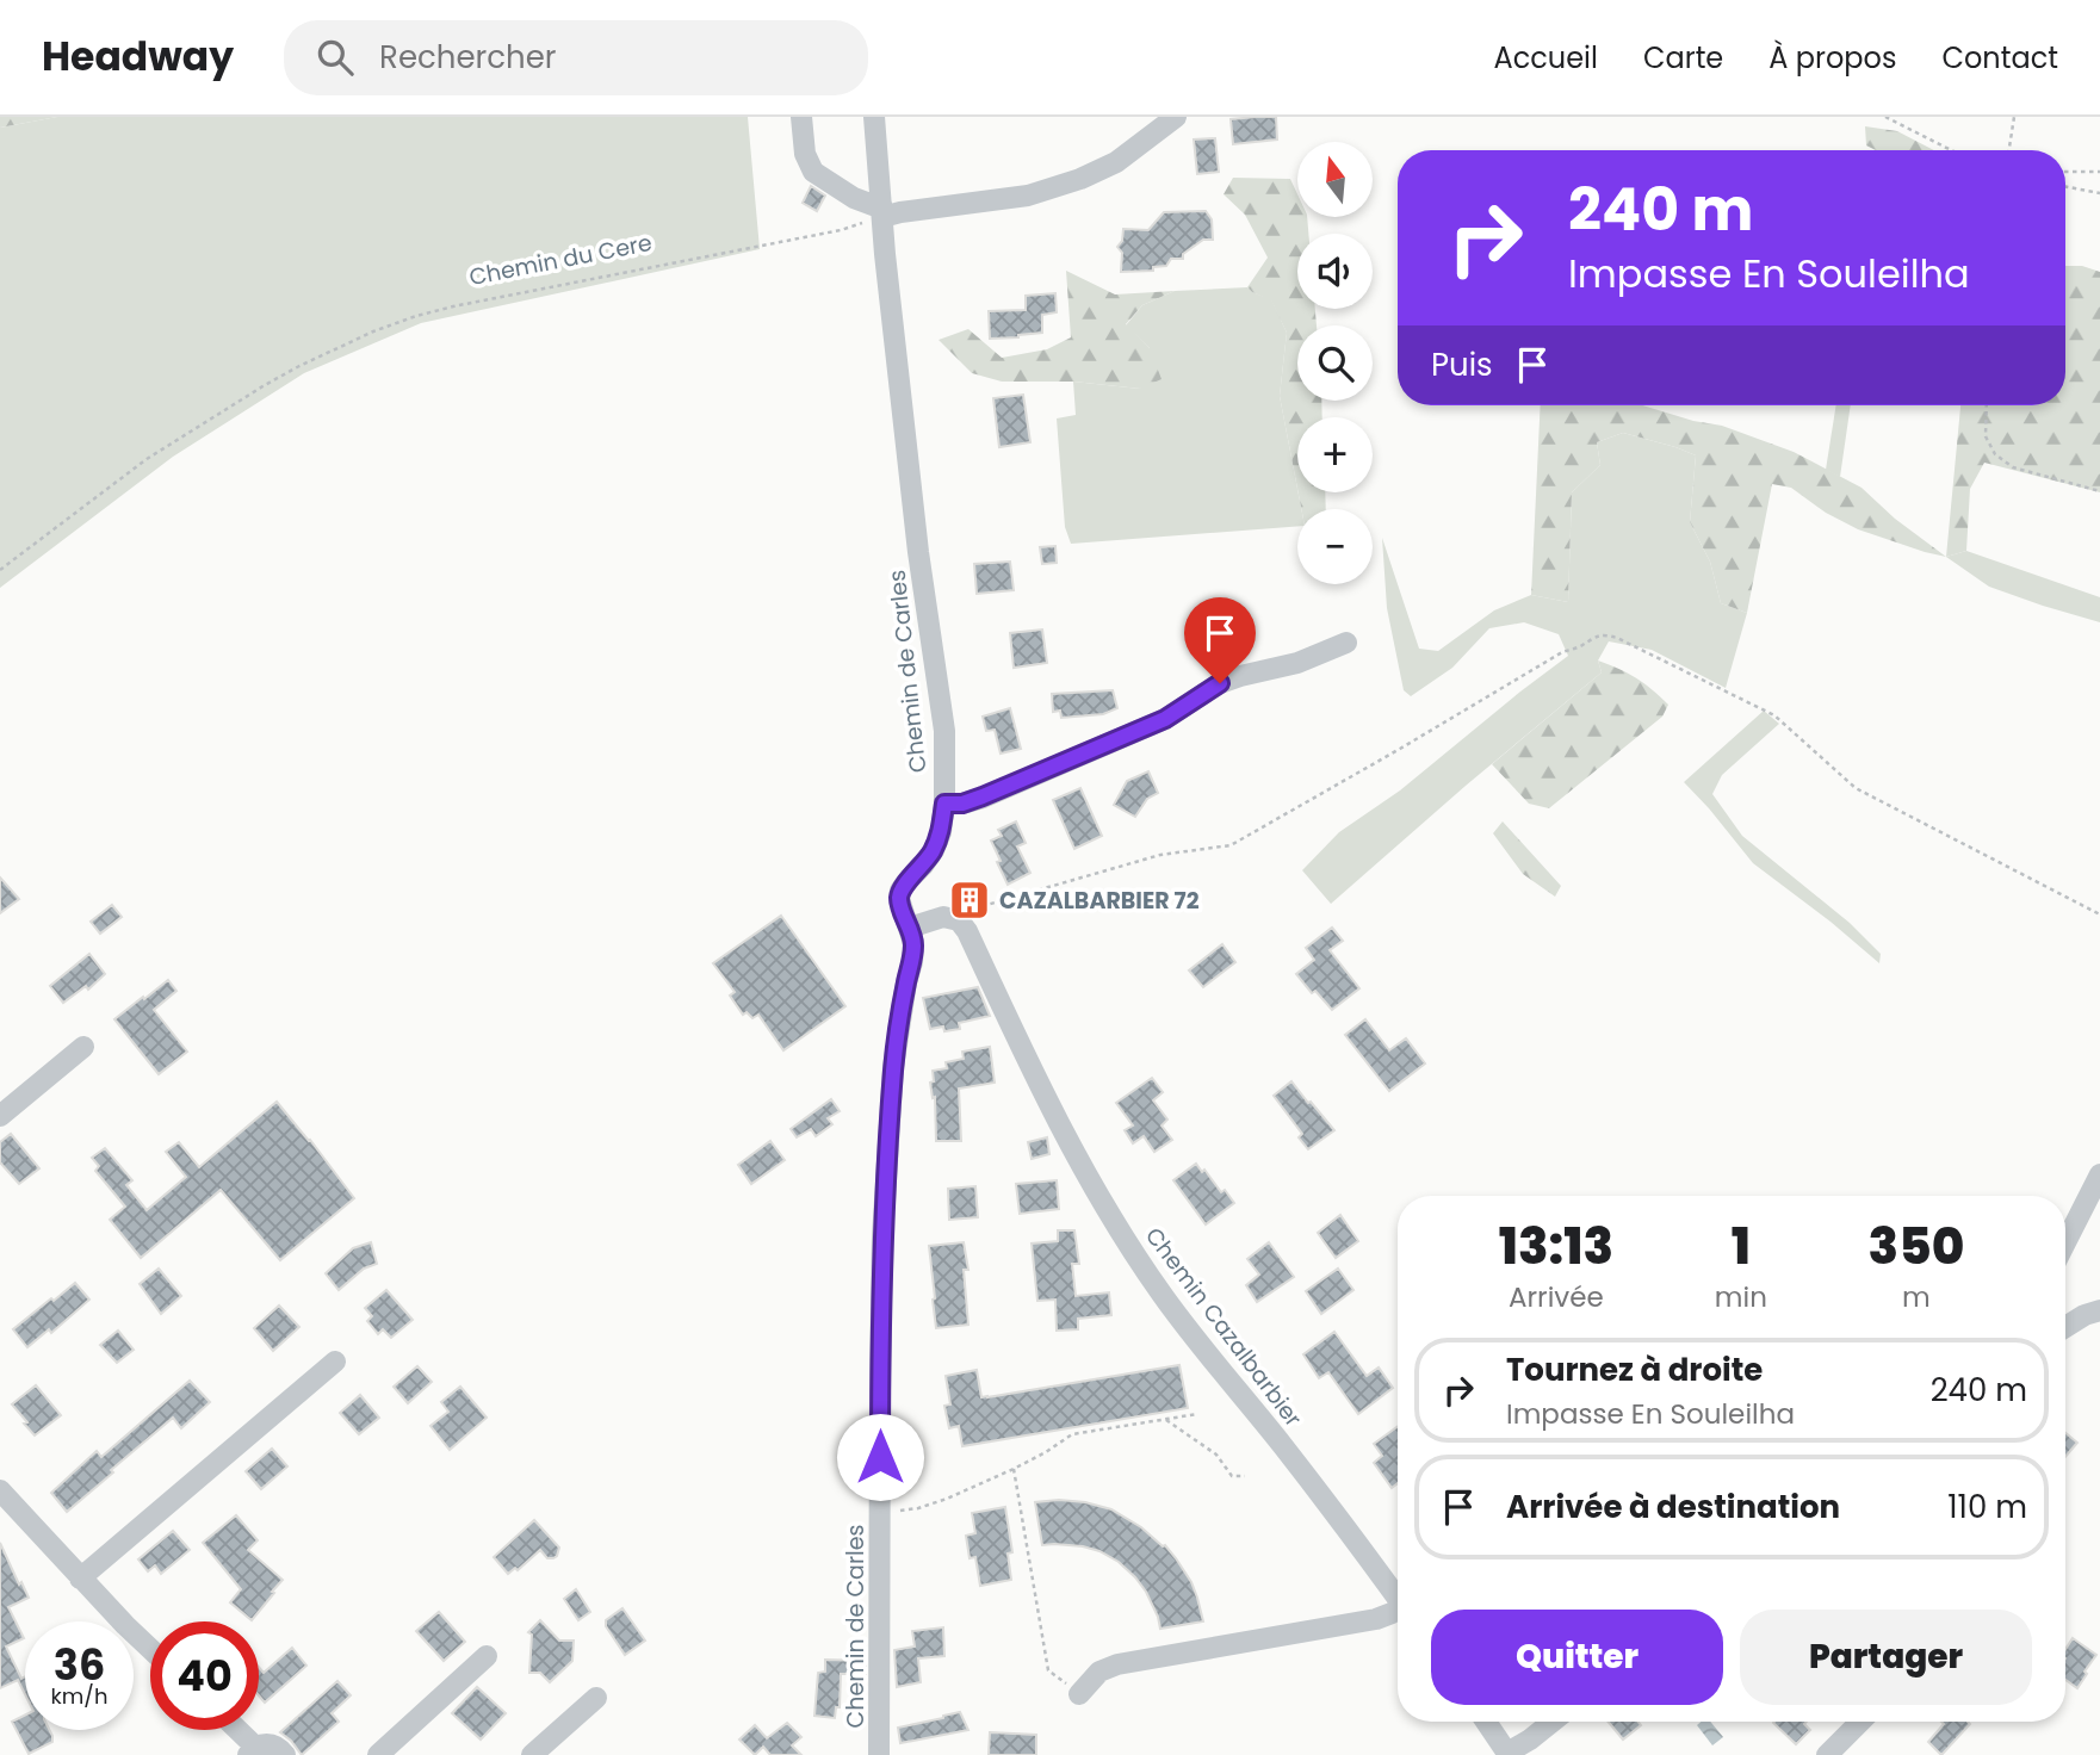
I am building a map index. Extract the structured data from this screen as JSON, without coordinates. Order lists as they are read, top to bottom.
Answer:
{
  "streets": {
    "street": ["Chemin de Carles", "Chemin Cazalbarbier"],
    "path": ["Chemin du Cere"]
  },
  "crossings": [
    ["Chemin du Cere", "Chemin de Carles"]
  ],
  "places": {
    "building": ["CAZALBARBIER 72"]
  },
  "north": "top",
  "page": {
    "header": "Headway",
    "search": "Rechercher",
    "nav": [
      "Accueil",
      "Carte",
      "À propos",
      "Contact"
    ],
    "map_buttons": ["+", "−"],
    "turn": ["240 m", "Impasse En Souleilha"],
    "then": "Puis",
    "eta": [
      "13:13",
      "Arrivée",
      "1",
      "min",
      "350",
      "m"
    ],
    "list": [
      {
        "name": "Tournez à droite",
        "note": "Impasse En Souleilha",
        "value": "240 m"
      },
      {
        "name": "Arrivée à destination",
        "value": "110 m"
      }
    ],
    "buttons": ["Quitter", "Partager"],
    "speed": "36 km/h",
    "limit": "40"
  }
}
